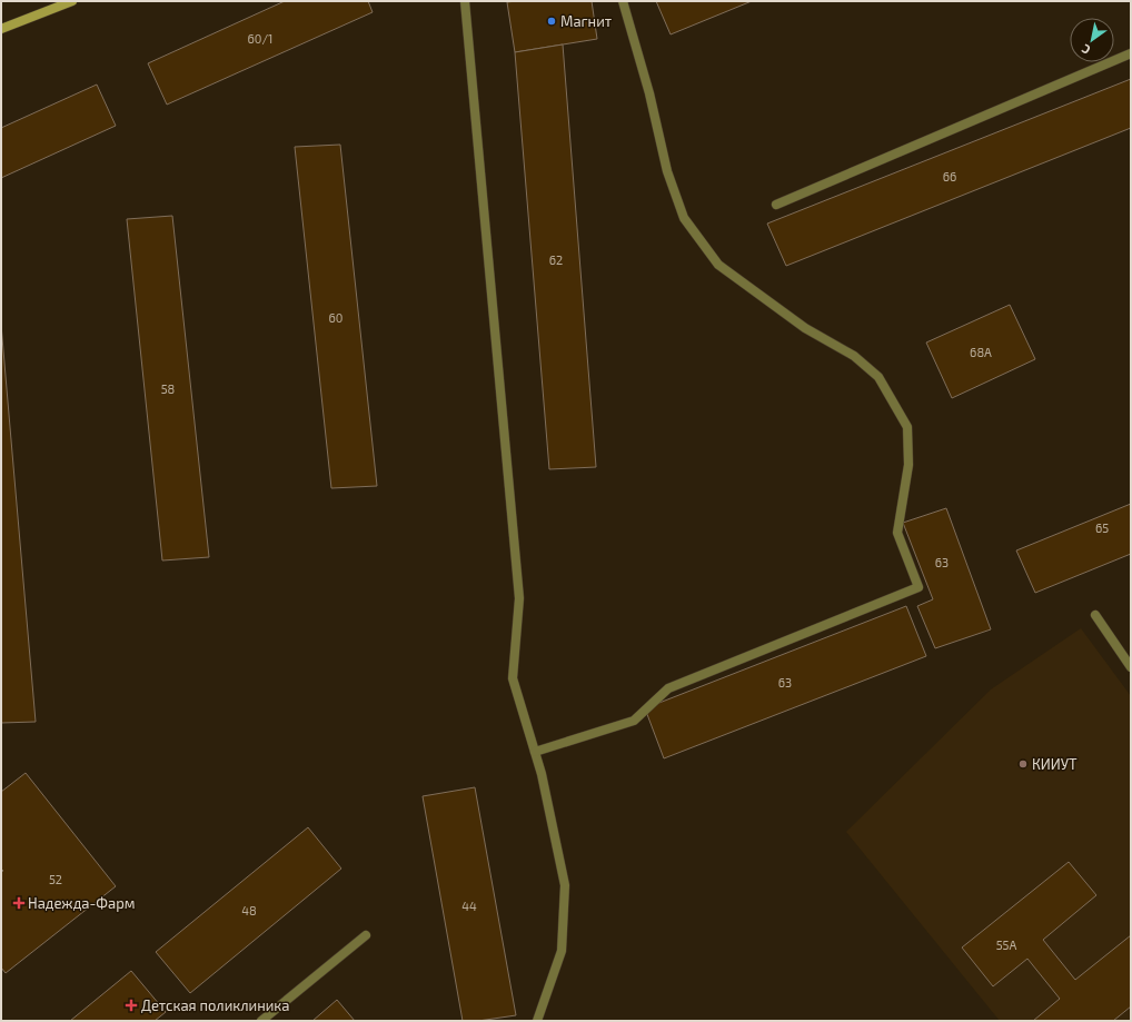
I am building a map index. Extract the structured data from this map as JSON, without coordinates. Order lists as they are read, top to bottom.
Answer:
{
  "places": {
    "other": ["Магнит", "КИИУТ"],
    "health": ["Надежда-Фарм", "Детская поликлиника"]
  },
  "house_numbers": [
    "60/1",
    "66",
    "62",
    "60",
    "68А",
    "58",
    "65",
    "63",
    "63",
    "52",
    "44",
    "48",
    "55А"
  ],
  "north": "bottom left"
}
